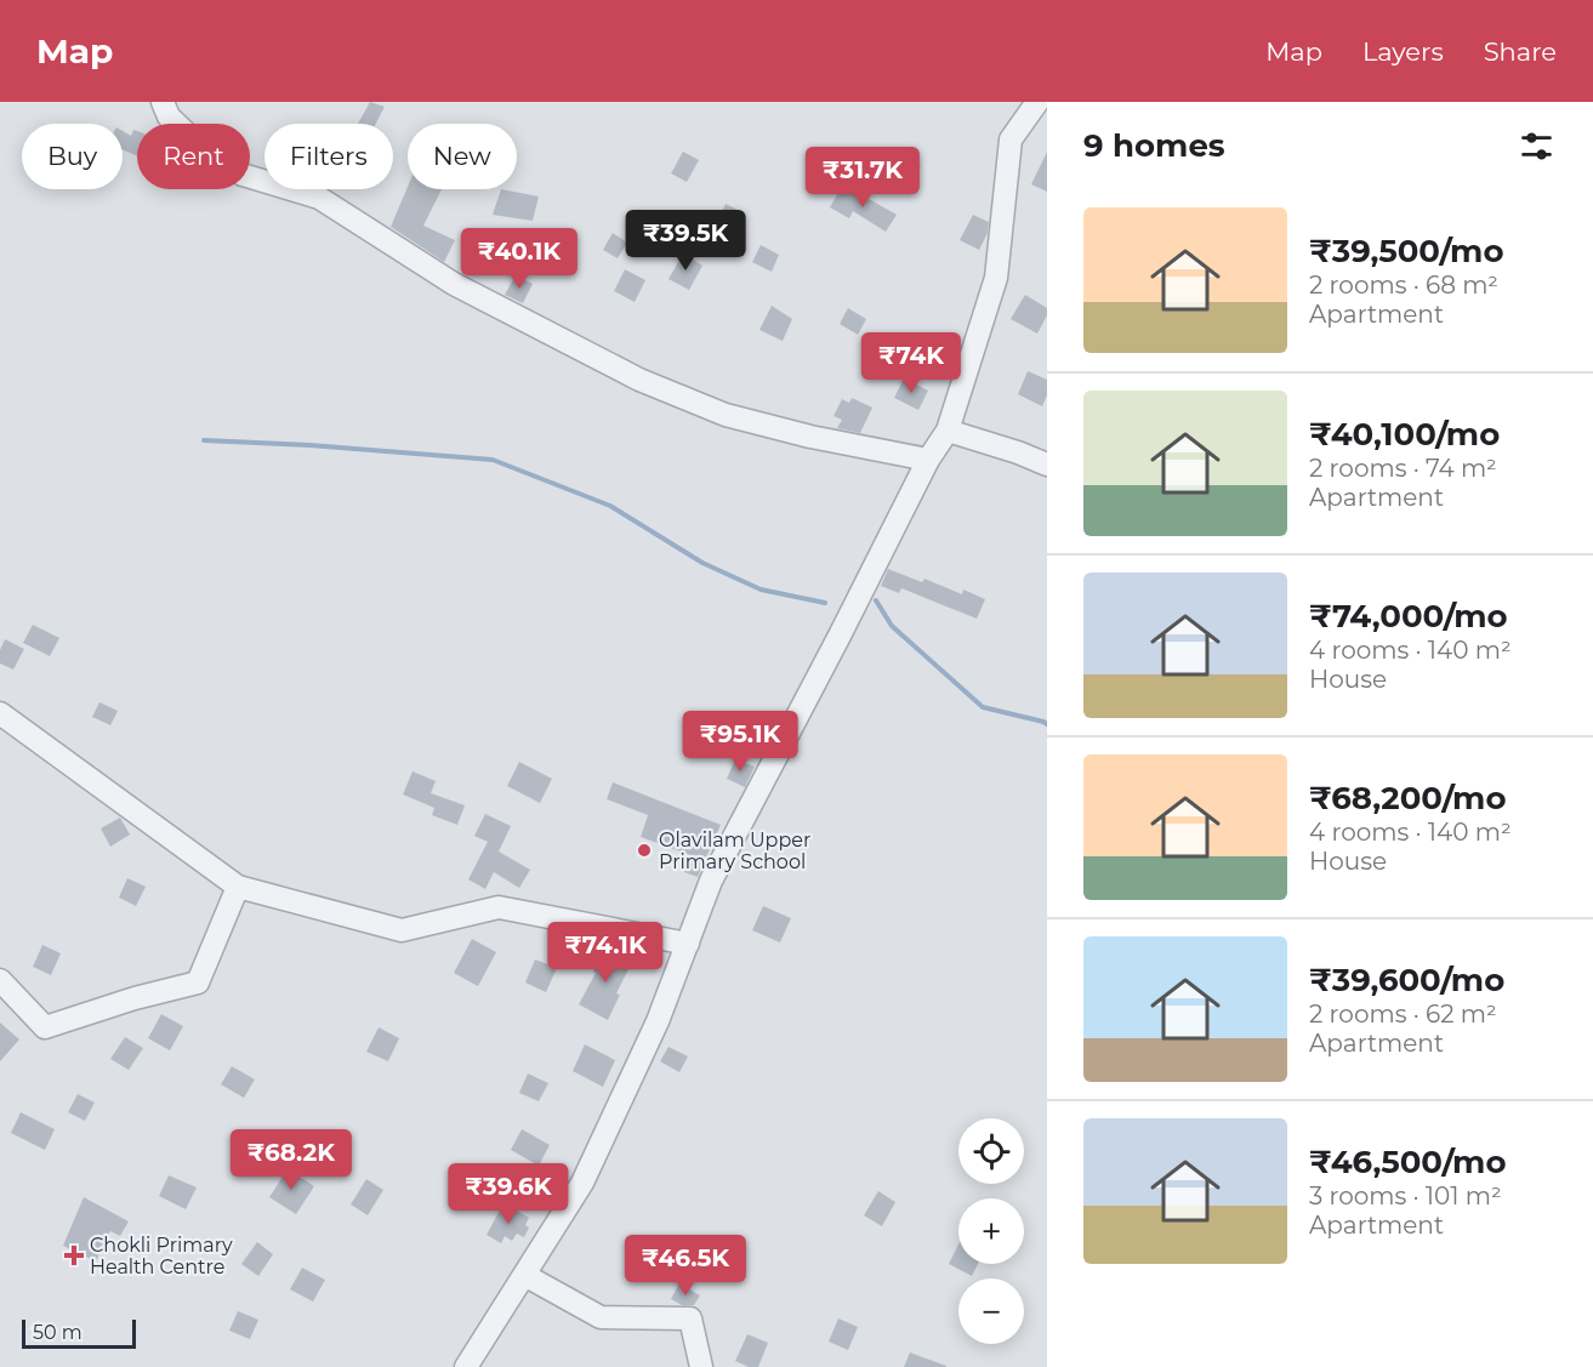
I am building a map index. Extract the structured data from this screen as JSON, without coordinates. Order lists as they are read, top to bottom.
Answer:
{
  "places": {
    "other": ["Olavilam Upper Primary School"],
    "health": ["Chokli Primary Health Centre"]
  },
  "scale_bar": "50 m",
  "page": {
    "header": "Map",
    "nav": ["Map", "Layers", "Share"],
    "heading": "9 homes",
    "chip": [
      "Buy",
      "Rent",
      "Filters",
      "New"
    ],
    "price": [
      "₹31.7K",
      "₹39.5K",
      "₹40.1K",
      "₹74K",
      "₹95.1K",
      "₹74.1K",
      "₹68.2K",
      "₹39.6K",
      "₹46.5K"
    ],
    "list": [
      {
        "name": "₹39,500/mo",
        "note": "2 rooms · 68 m² · Apartment"
      },
      {
        "name": "₹40,100/mo",
        "note": "2 rooms · 74 m² · Apartment"
      },
      {
        "name": "₹74,000/mo",
        "note": "4 rooms · 140 m² · House"
      },
      {
        "name": "₹68,200/mo",
        "note": "4 rooms · 140 m² · House"
      },
      {
        "name": "₹39,600/mo",
        "note": "2 rooms · 62 m² · Apartment"
      },
      {
        "name": "₹46,500/mo",
        "note": "3 rooms · 101 m² · Apartment"
      }
    ],
    "map_buttons": ["+", "−"],
    "scale": "50 m"
  }
}
